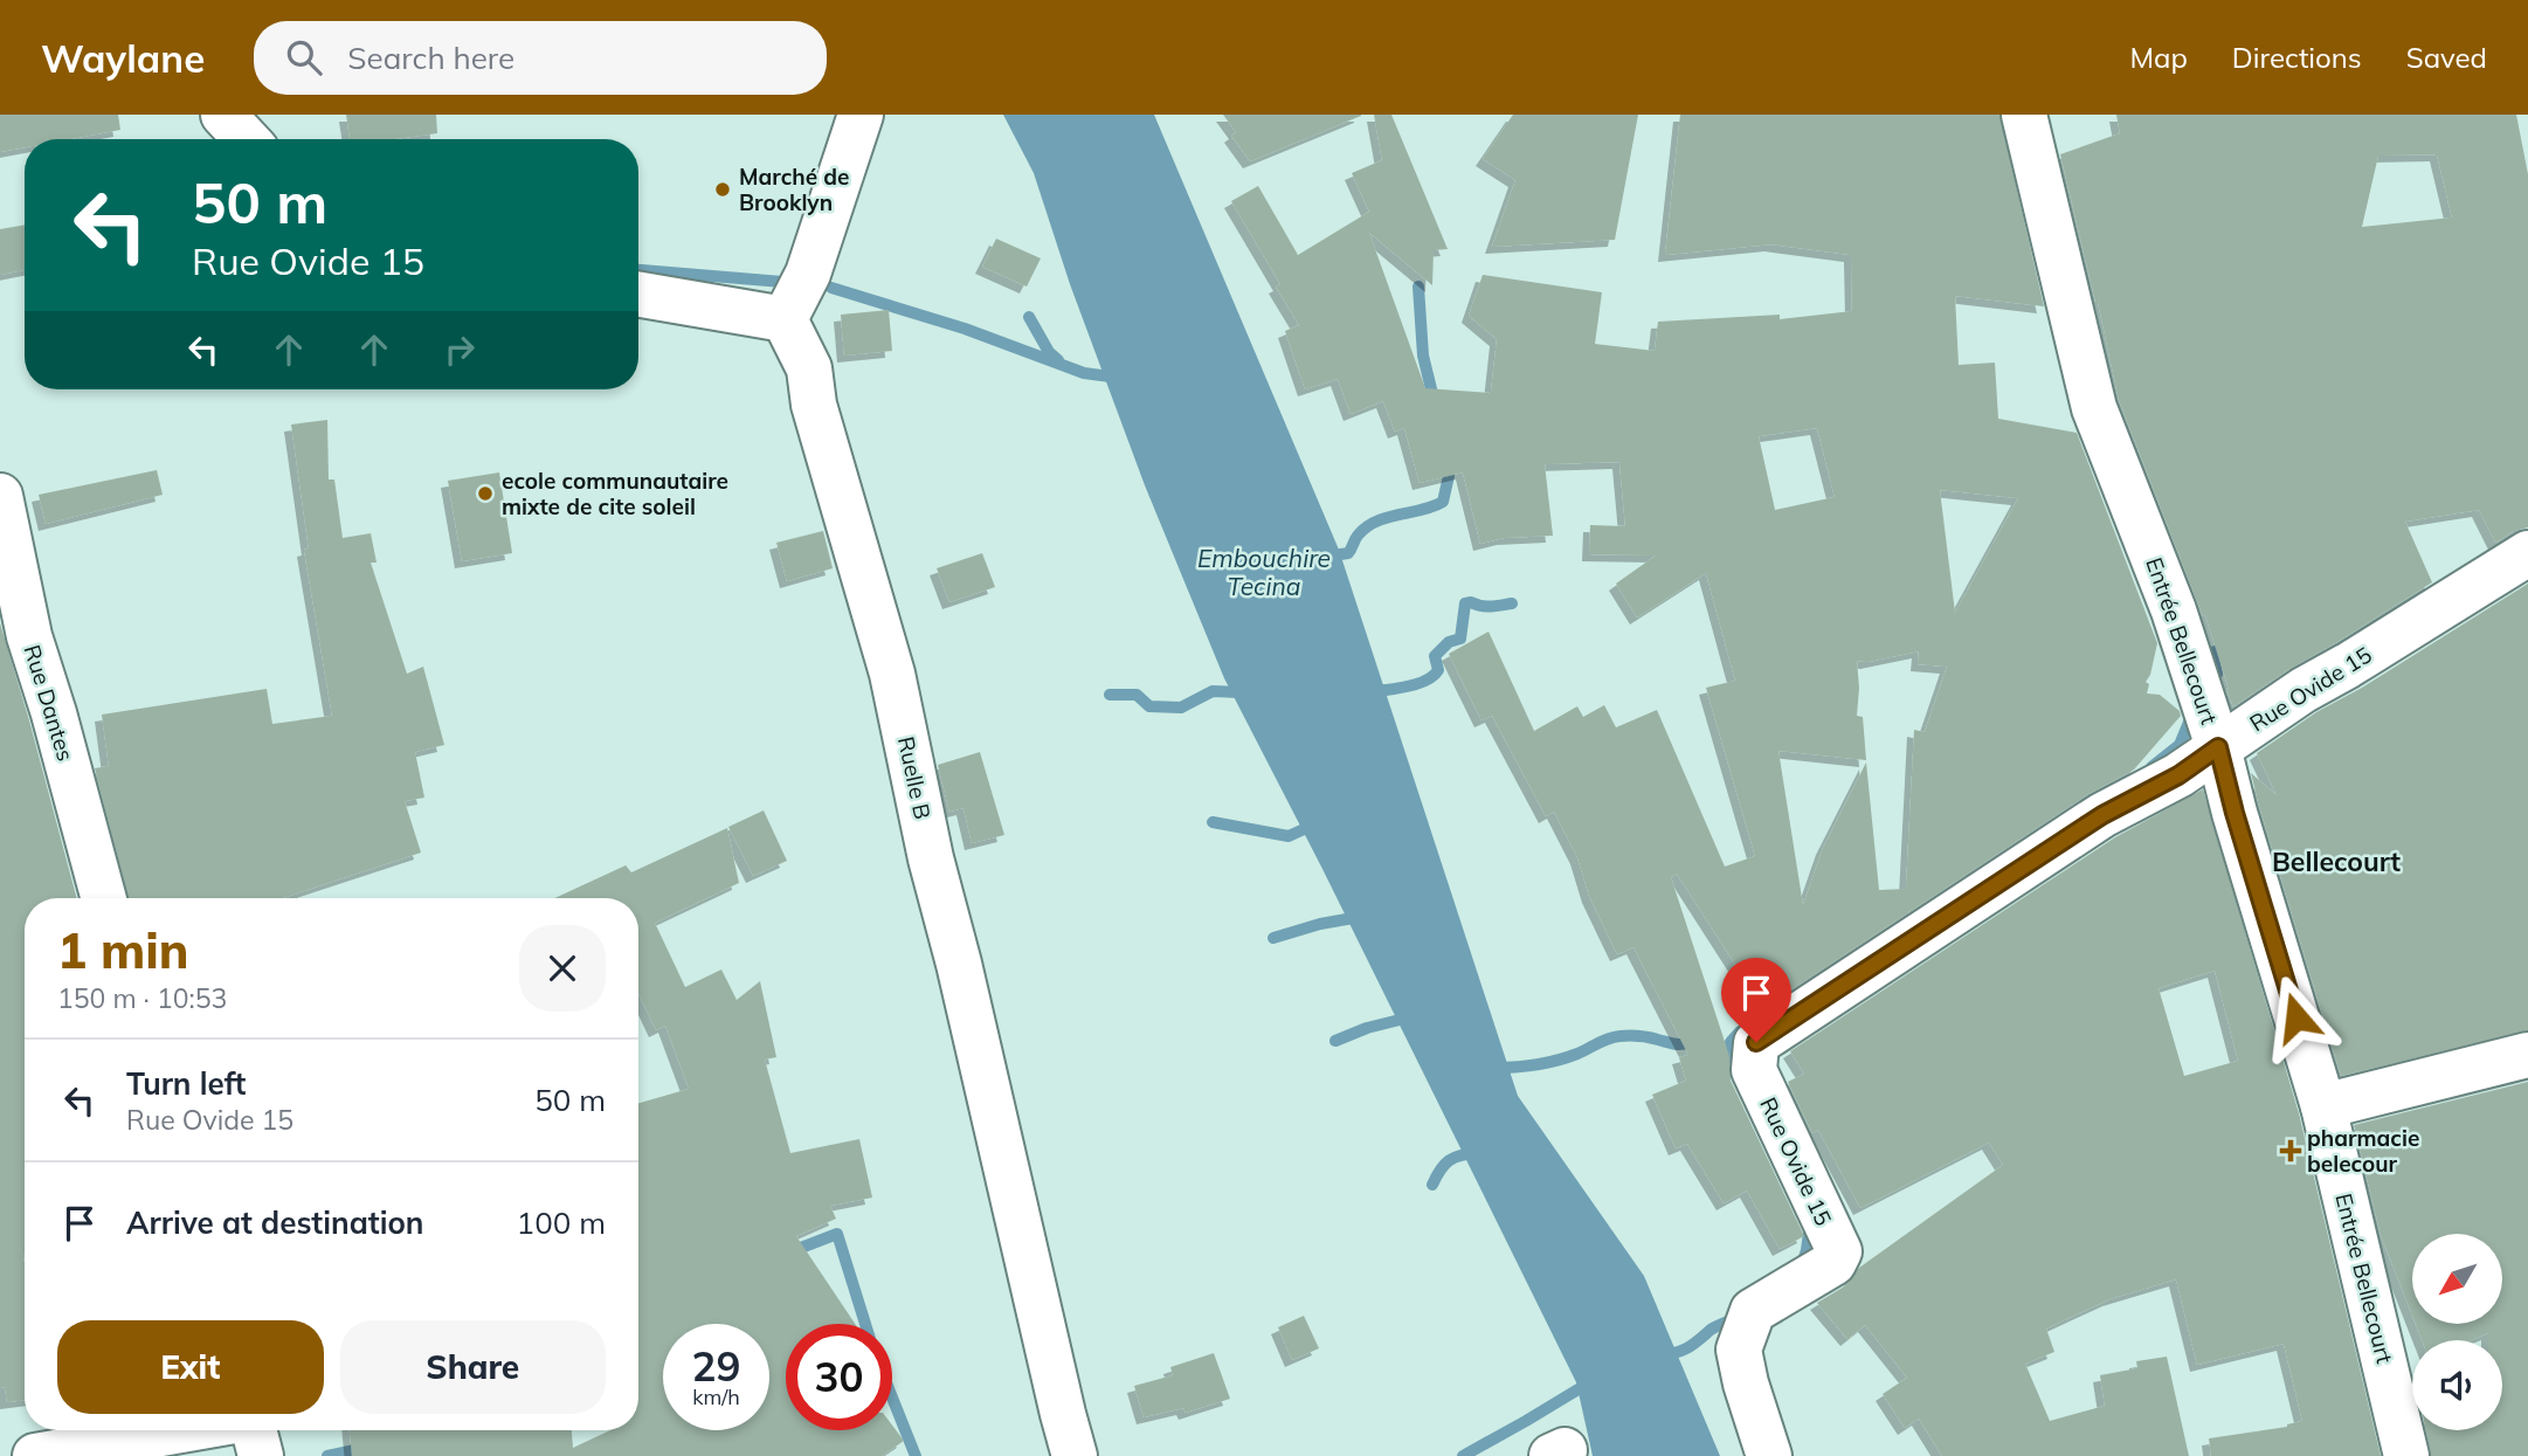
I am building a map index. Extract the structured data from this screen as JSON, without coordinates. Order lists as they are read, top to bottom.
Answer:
{
  "streets": {
    "street": [
      "Entrée Bellecourt",
      "Rue Ovide 15",
      "Rue Dantes",
      "Ruelle B"
    ]
  },
  "crossings": [
    ["Entrée Bellecourt", "Rue Ovide 15"]
  ],
  "districts": ["Bellecourt"],
  "water": ["Embouchire Tecina"],
  "places": {
    "other": ["Marché de Brooklyn", "ecole communautaire mixte de cite soleil"],
    "health": ["pharmacie belecour"]
  },
  "north": "bottom left",
  "page": {
    "header": "Waylane",
    "search": "Search here",
    "nav": ["Map", "Directions", "Saved"],
    "turn": ["50 m", "Rue Ovide 15"],
    "heading": ["1 min", "150 m · 10:53"],
    "list": [
      {
        "name": "Turn left",
        "note": "Rue Ovide 15",
        "value": "50 m"
      },
      {
        "name": "Arrive at destination",
        "value": "100 m"
      }
    ],
    "buttons": ["Exit", "Share"],
    "speed": "29 km/h",
    "limit": "30"
  }
}
